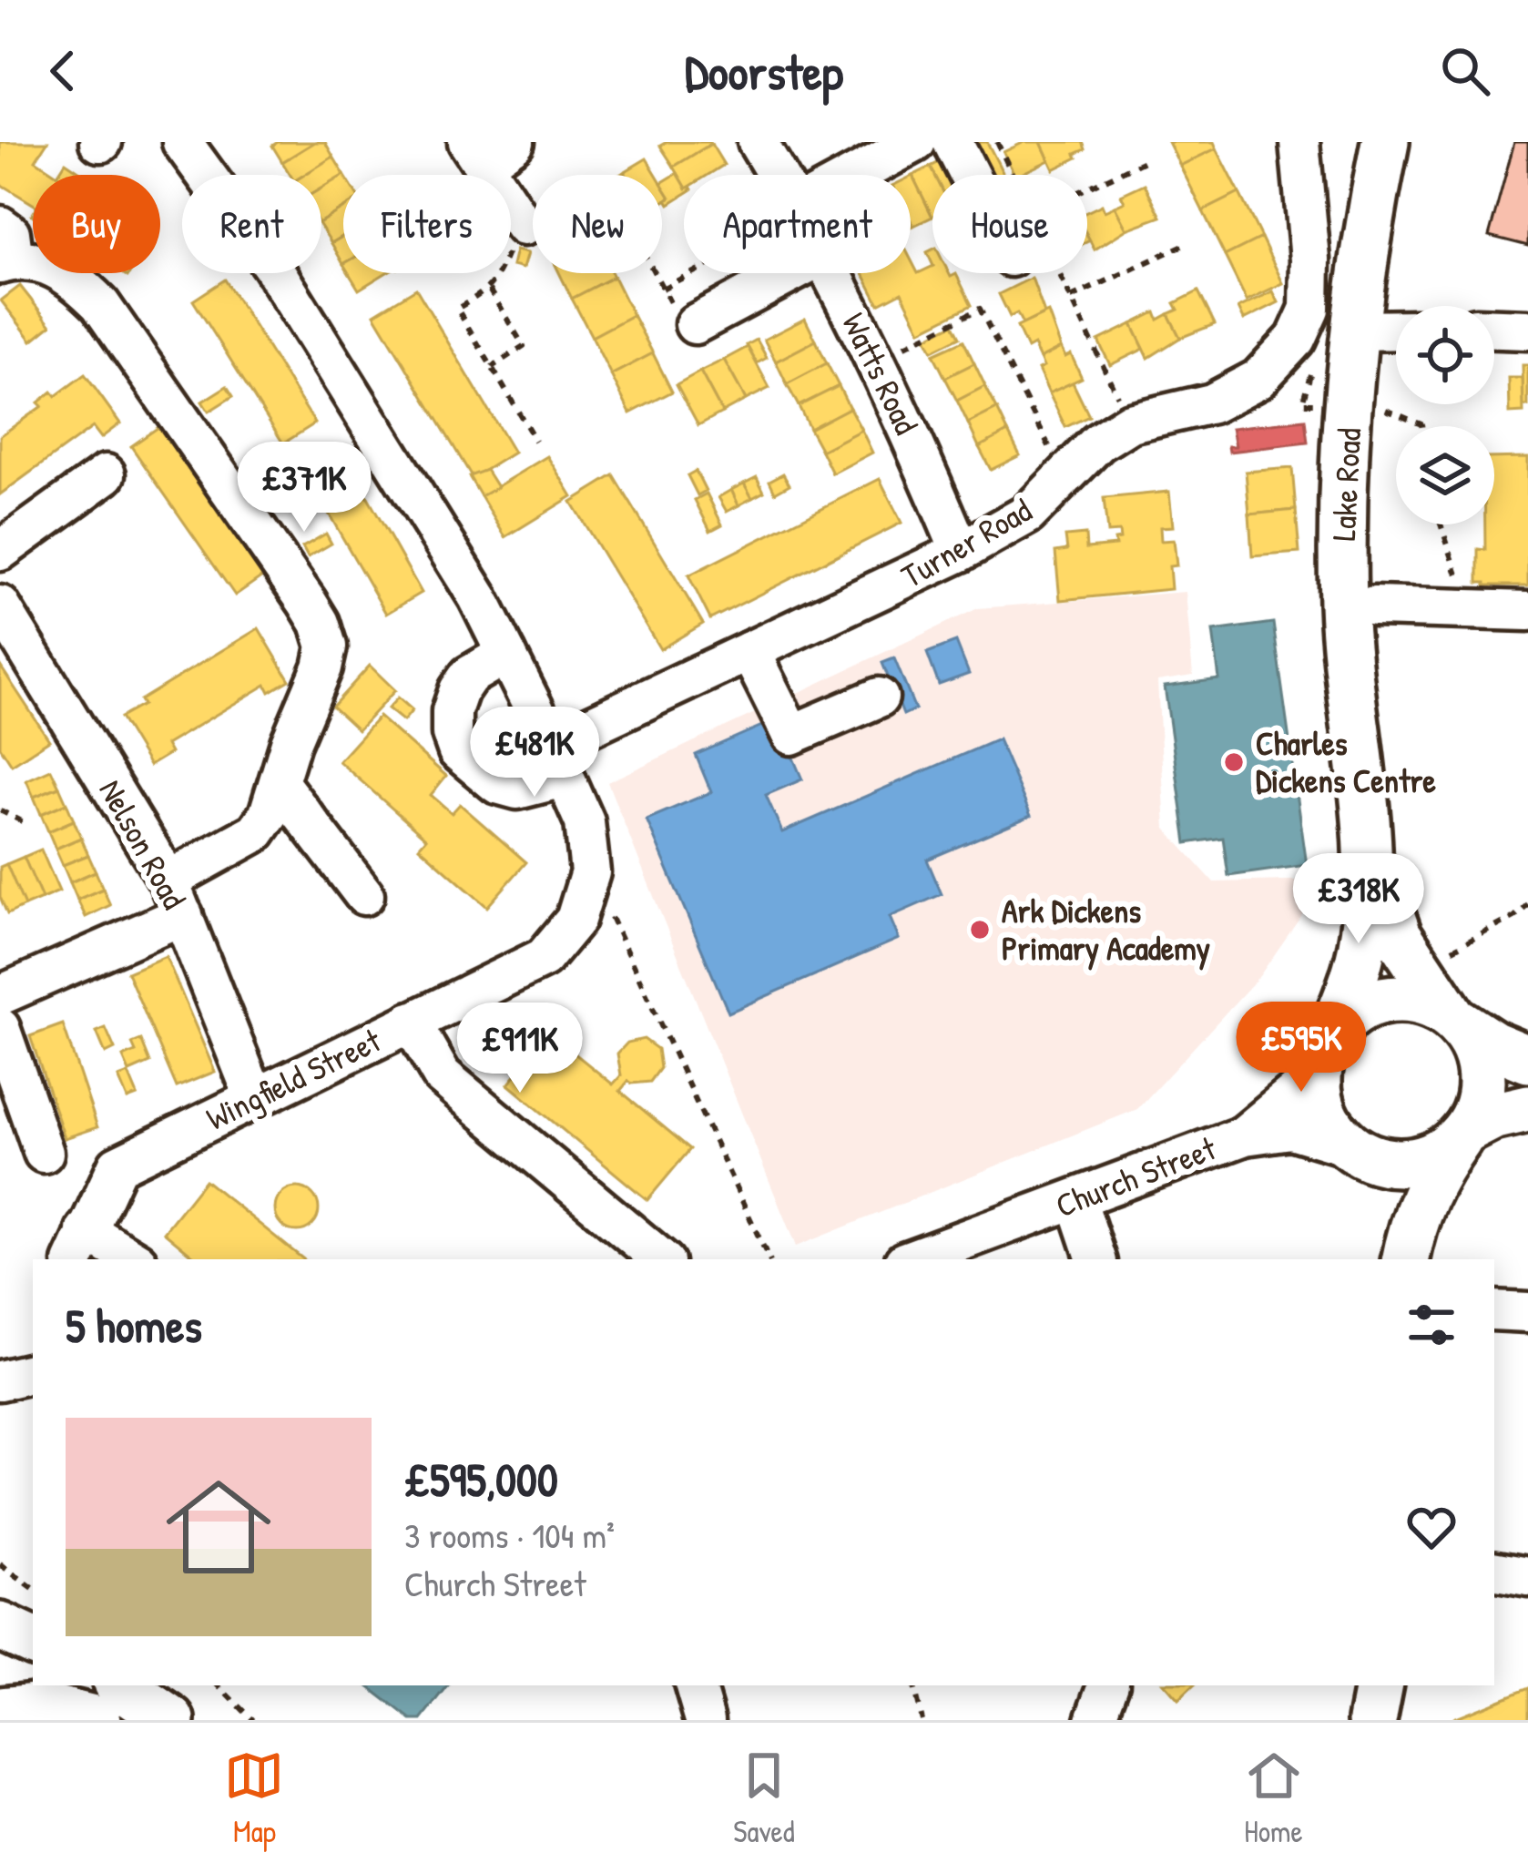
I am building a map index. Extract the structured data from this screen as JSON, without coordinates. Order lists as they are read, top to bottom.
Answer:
{
  "streets": {
    "main road": ["Lake Road"],
    "street": [
      "Watts Road",
      "Turner Road",
      "Nelson Road",
      "Wingfield Street",
      "Church Street"
    ]
  },
  "crossings": [
    ["Watts Road", "Turner Road"],
    ["Lake Road", "Church Street"],
    ["Turner Road", "Wingfield Street"],
    ["Nelson Road", "Wingfield Street"]
  ],
  "places": ["Charles Dickens Centre", "Ark Dickens Primary Academy"],
  "page": {
    "header": "Doorstep",
    "chip": [
      "Buy",
      "Rent",
      "Filters",
      "New",
      "Apartment",
      "House"
    ],
    "price": [
      "£371K",
      "£481K",
      "£318K",
      "£595K",
      "£911K"
    ],
    "heading": "5 homes",
    "list": [
      {
        "name": "£595,000",
        "note": "3 rooms · 104 m² · Church Street"
      }
    ],
    "tabs": ["Map", "Saved", "Home"]
  }
}
